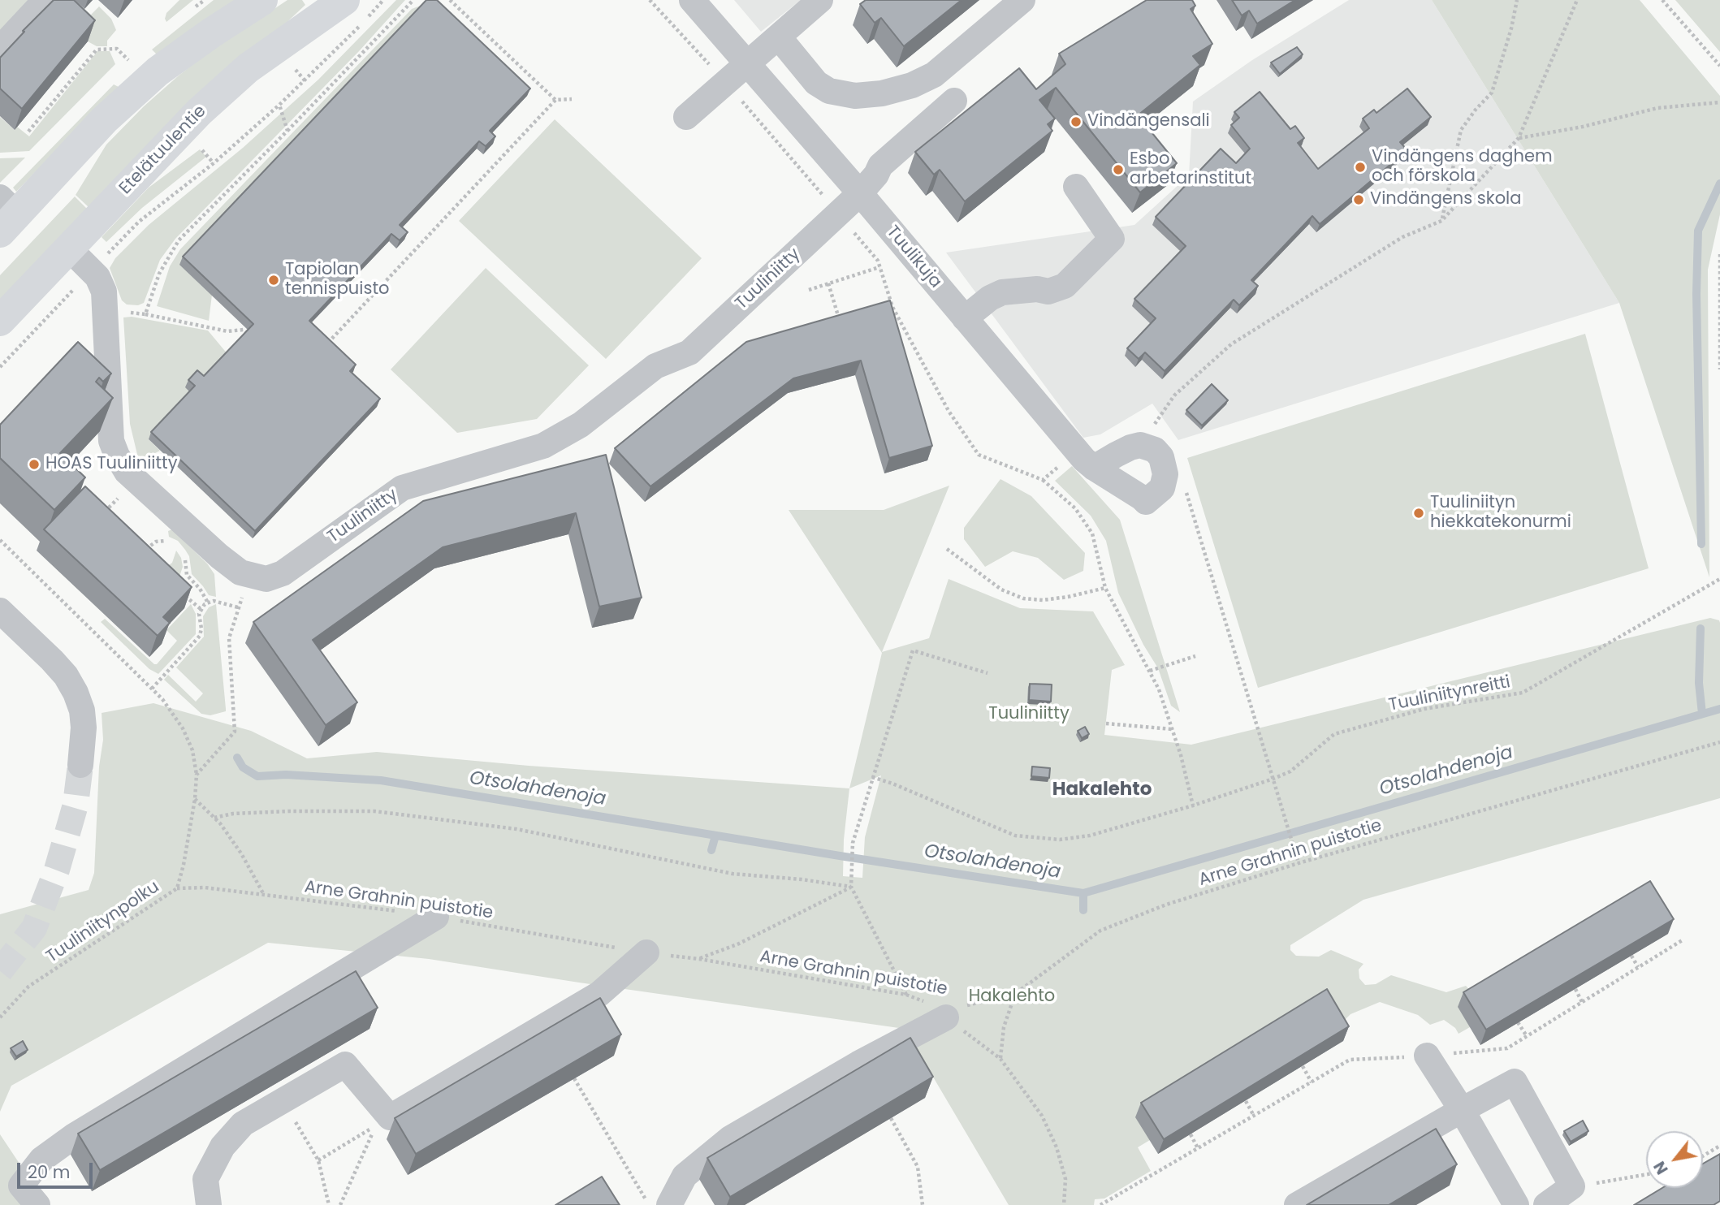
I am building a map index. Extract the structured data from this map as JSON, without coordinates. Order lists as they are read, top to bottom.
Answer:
{
  "streets": {
    "main road": ["Etelätuulentie"],
    "street": ["Tuulikuja", "Tuuliniitty"],
    "path": ["Tuuliniitynreitti", "Arne Grahnin puistotie", "Tuuliniitynpolku"]
  },
  "crossings": [
    ["Tuulikuja", "Tuuliniitty"],
    ["Arne Grahnin puistotie", "Tuuliniitynpolku"]
  ],
  "districts": ["Hakalehto"],
  "water": ["Otsolahdenoja"],
  "parks": ["Tuuliniitty", "Hakalehto"],
  "places": [
    "Vindängensali",
    "Vindängens daghem och förskola",
    "Esbo arbetarinstitut",
    "Vindängens skola",
    "Tapiolan tennispuisto",
    "HOAS Tuuliniitty",
    "Tuuliniityn hiekkatekonurmi"
  ],
  "scale_bar": "20 m",
  "north": "bottom left"
}
